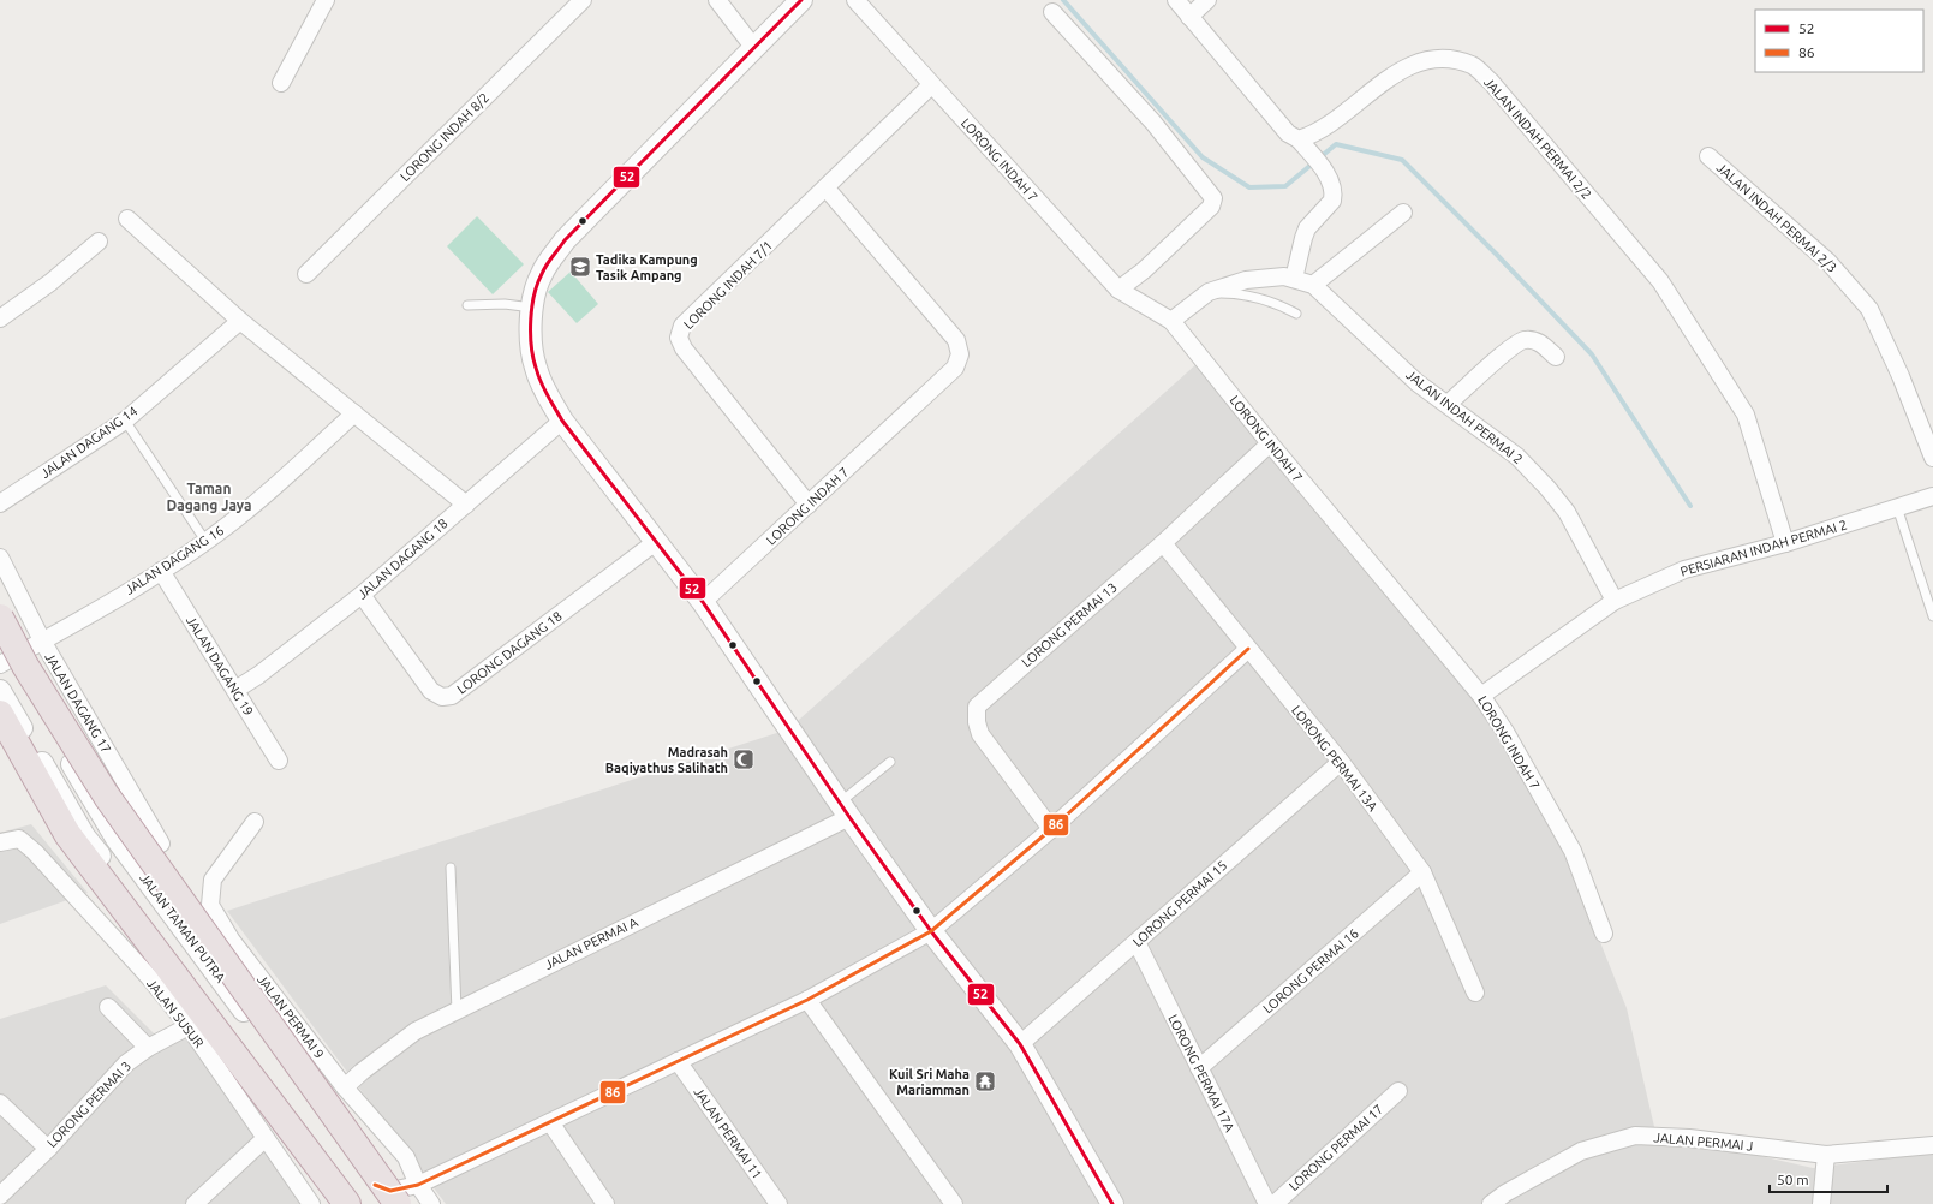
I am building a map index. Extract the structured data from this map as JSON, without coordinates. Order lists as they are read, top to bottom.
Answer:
{
  "streets": {
    "street": [
      "LORONG INDAH 8/2",
      "JALAN INDAH PERMAI 2/2",
      "LORONG INDAH 7",
      "JALAN INDAH PERMAI 2/3",
      "LORONG INDAH 7/1",
      "JALAN INDAH PERMAI 2",
      "JALAN DAGANG 14",
      "PERSIARAN INDAH PERMAI 2",
      "JALAN DAGANG 18",
      "JALAN DAGANG 16",
      "LORONG PERMAI 13",
      "LORONG DAGANG 18",
      "JALAN DAGANG 19",
      "JALAN DAGANG 17",
      "LORONG PERMAI 13A",
      "LORONG PERMAI 15",
      "JALAN TAMAN PUTRA",
      "JALAN PERMAI A",
      "LORONG PERMAI 16",
      "JALAN SUSUR",
      "JALAN PERMAI 9",
      "LORONG PERMAI 17A",
      "LORONG PERMAI 3",
      "JALAN PERMAI 11",
      "JALAN PERMAI J",
      "LORONG PERMAI 17"
    ]
  },
  "crossings": [
    ["JALAN INDAH PERMAI 2/2", "PERSIARAN INDAH PERMAI 2"],
    ["LORONG INDAH 7", "LORONG INDAH 7/1"],
    ["LORONG INDAH 7", "JALAN INDAH PERMAI 2"],
    ["LORONG INDAH 7", "PERSIARAN INDAH PERMAI 2"],
    ["LORONG INDAH 7", "LORONG PERMAI 13"],
    ["JALAN INDAH PERMAI 2", "PERSIARAN INDAH PERMAI 2"],
    ["JALAN DAGANG 18", "LORONG DAGANG 18"],
    ["JALAN DAGANG 18", "JALAN DAGANG 19"],
    ["JALAN DAGANG 16", "JALAN DAGANG 19"],
    ["JALAN DAGANG 16", "JALAN DAGANG 17"],
    ["JALAN DAGANG 16", "JALAN TAMAN PUTRA"],
    ["LORONG PERMAI 13", "LORONG PERMAI 13A"],
    ["LORONG PERMAI 13A", "LORONG PERMAI 15"],
    ["LORONG PERMAI 13A", "LORONG PERMAI 16"],
    ["LORONG PERMAI 15", "LORONG PERMAI 17A"],
    ["JALAN PERMAI A", "JALAN PERMAI 9"],
    ["LORONG PERMAI 16", "LORONG PERMAI 17A"],
    ["JALAN SUSUR", "LORONG PERMAI 3"]
  ],
  "districts": ["Taman Dagang Jaya"],
  "places": {
    "school or university": ["Tadika Kampung Tasik Ampang"],
    "mosque": ["Madrasah Baqiyathus Salihath"],
    "temple": ["Kuil Sri Maha Mariamman"]
  },
  "lines": ["transit line 52", "transit line 86"],
  "legend": ["52", "86"],
  "scale_bar": "50 m"
}
